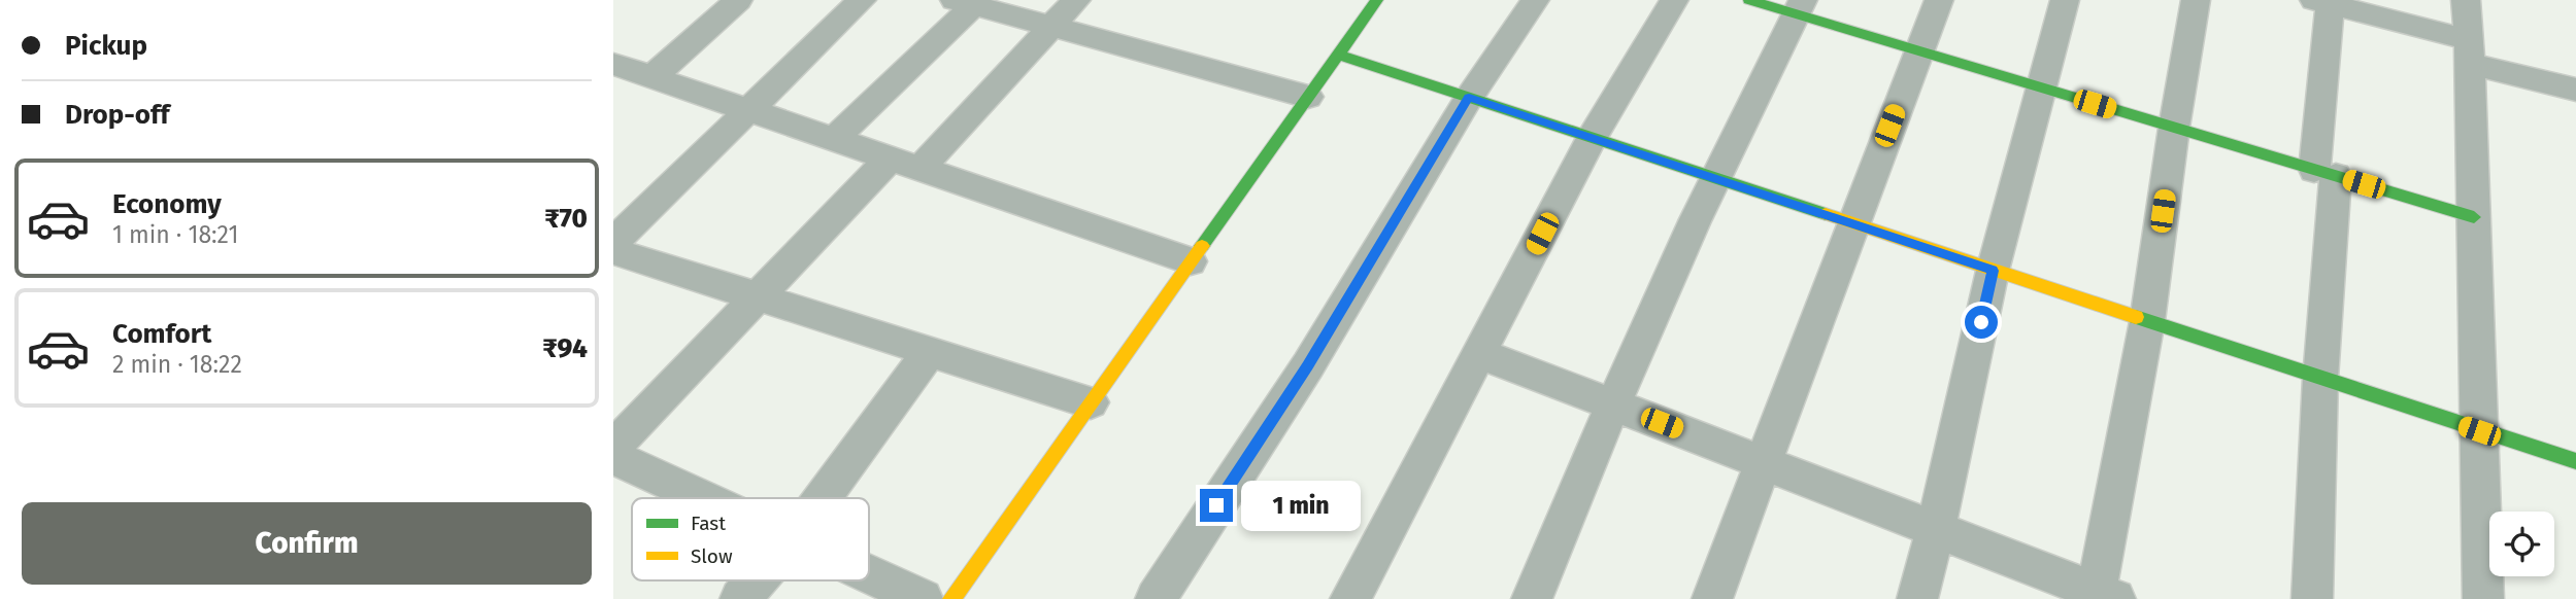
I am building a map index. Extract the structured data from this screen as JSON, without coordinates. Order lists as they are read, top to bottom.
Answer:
{
  "legend": ["Fast", "Slow"],
  "page": {
    "banner": ["Pickup", "Drop-off"],
    "list": [
      {
        "name": "Economy",
        "note": "1 min · 18:21",
        "value": "₹70"
      },
      {
        "name": "Comfort",
        "note": "2 min · 18:22",
        "value": "₹94"
      }
    ],
    "bubble": "1 min",
    "buttons": "Confirm"
  }
}
